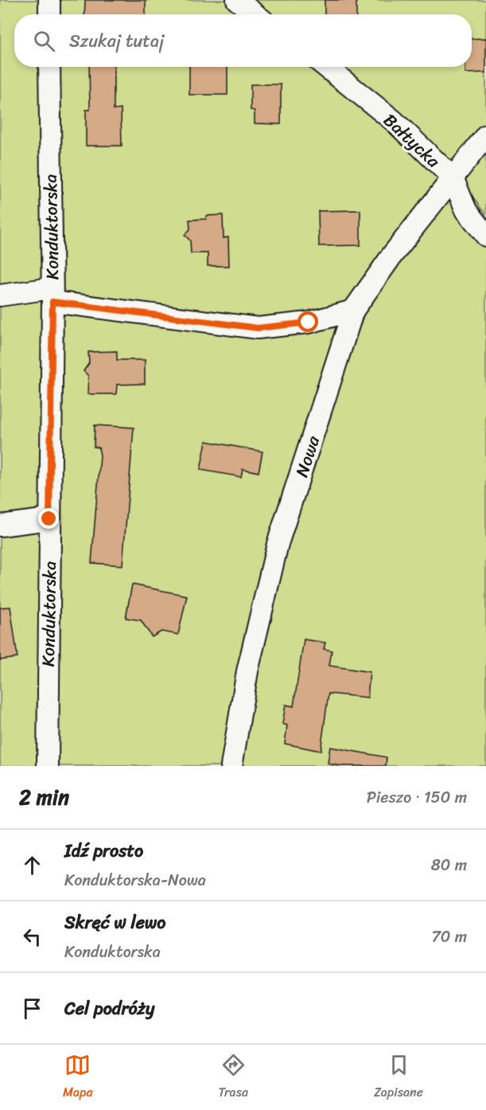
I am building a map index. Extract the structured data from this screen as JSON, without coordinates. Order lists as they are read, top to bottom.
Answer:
{
  "streets": {
    "street": ["Bałtycka", "Konduktorska", "Nowa"]
  },
  "crossings": [
    ["Bałtycka", "Nowa"]
  ],
  "page": {
    "search": "Szukaj tutaj",
    "heading": ["2 min", "Pieszo · 150 m"],
    "list": [
      ["Idź prosto", "Konduktorska-Nowa", "80 m"],
      ["Skręć w lewo", "Konduktorska", "70 m"],
      "Cel podróży"
    ],
    "nav": ["Mapa", "Trasa", "Zapisane"]
  }
}
